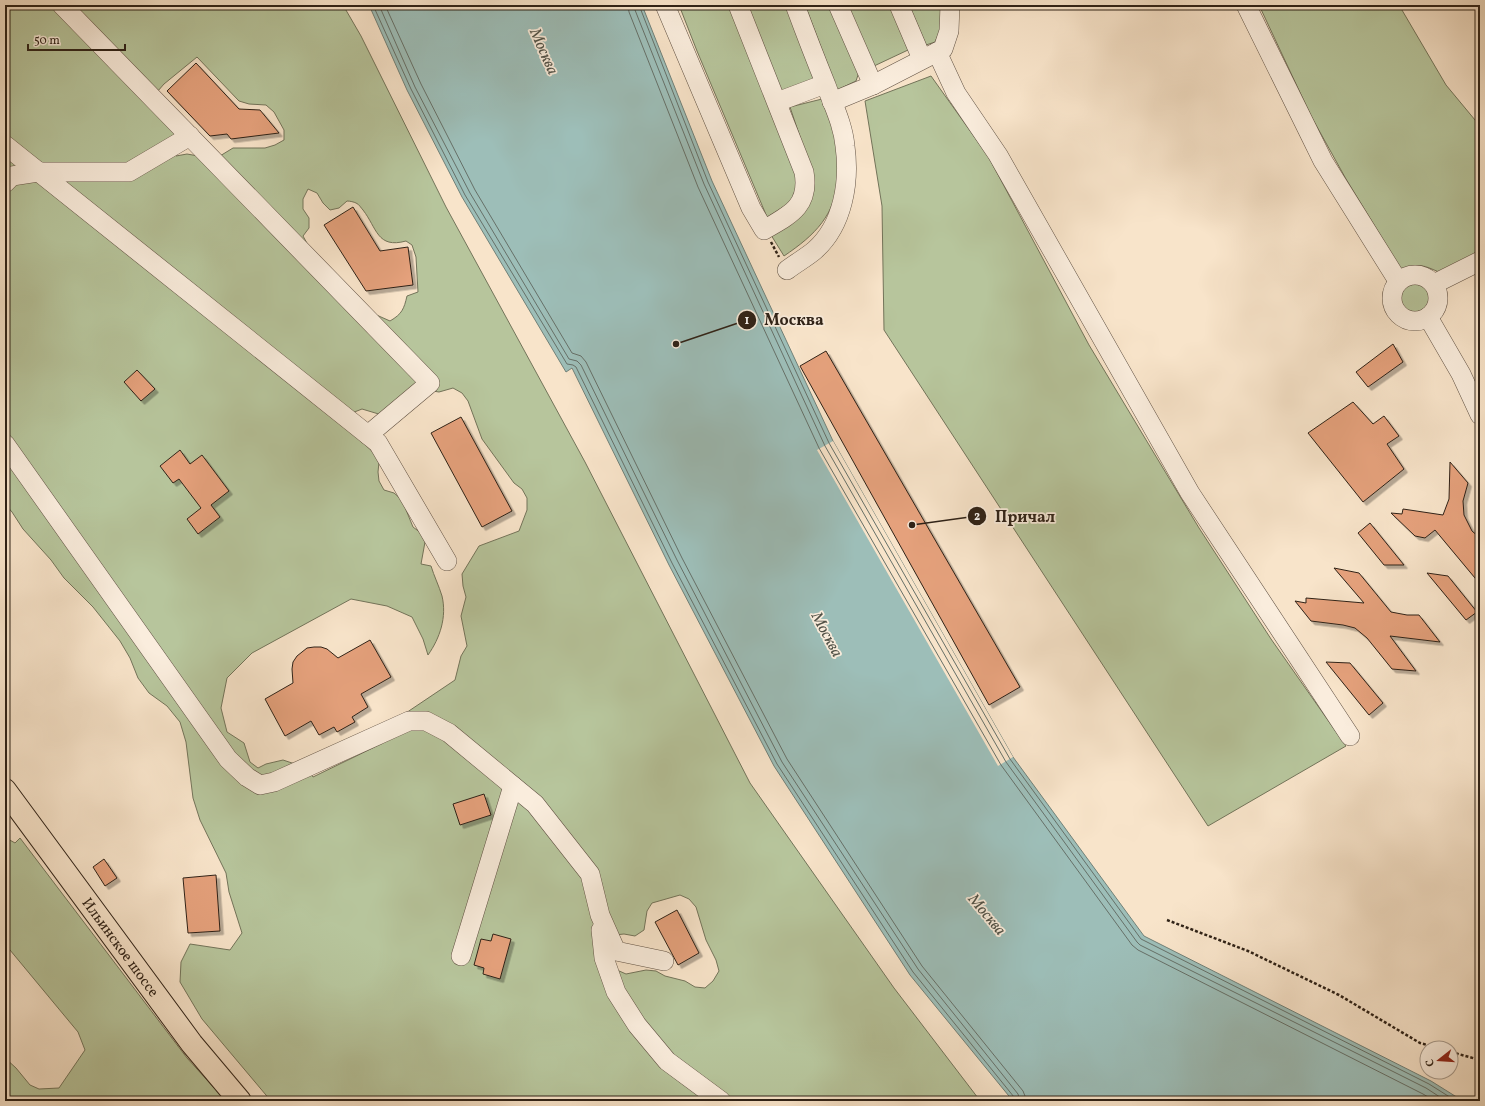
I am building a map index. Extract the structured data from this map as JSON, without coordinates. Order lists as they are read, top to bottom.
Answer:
{
  "streets": {
    "main road": ["Ильинское шоссе"]
  },
  "water": ["Москва"],
  "places": ["Москва", "Причал"],
  "scale_bar": "50 m",
  "north": "left"
}
